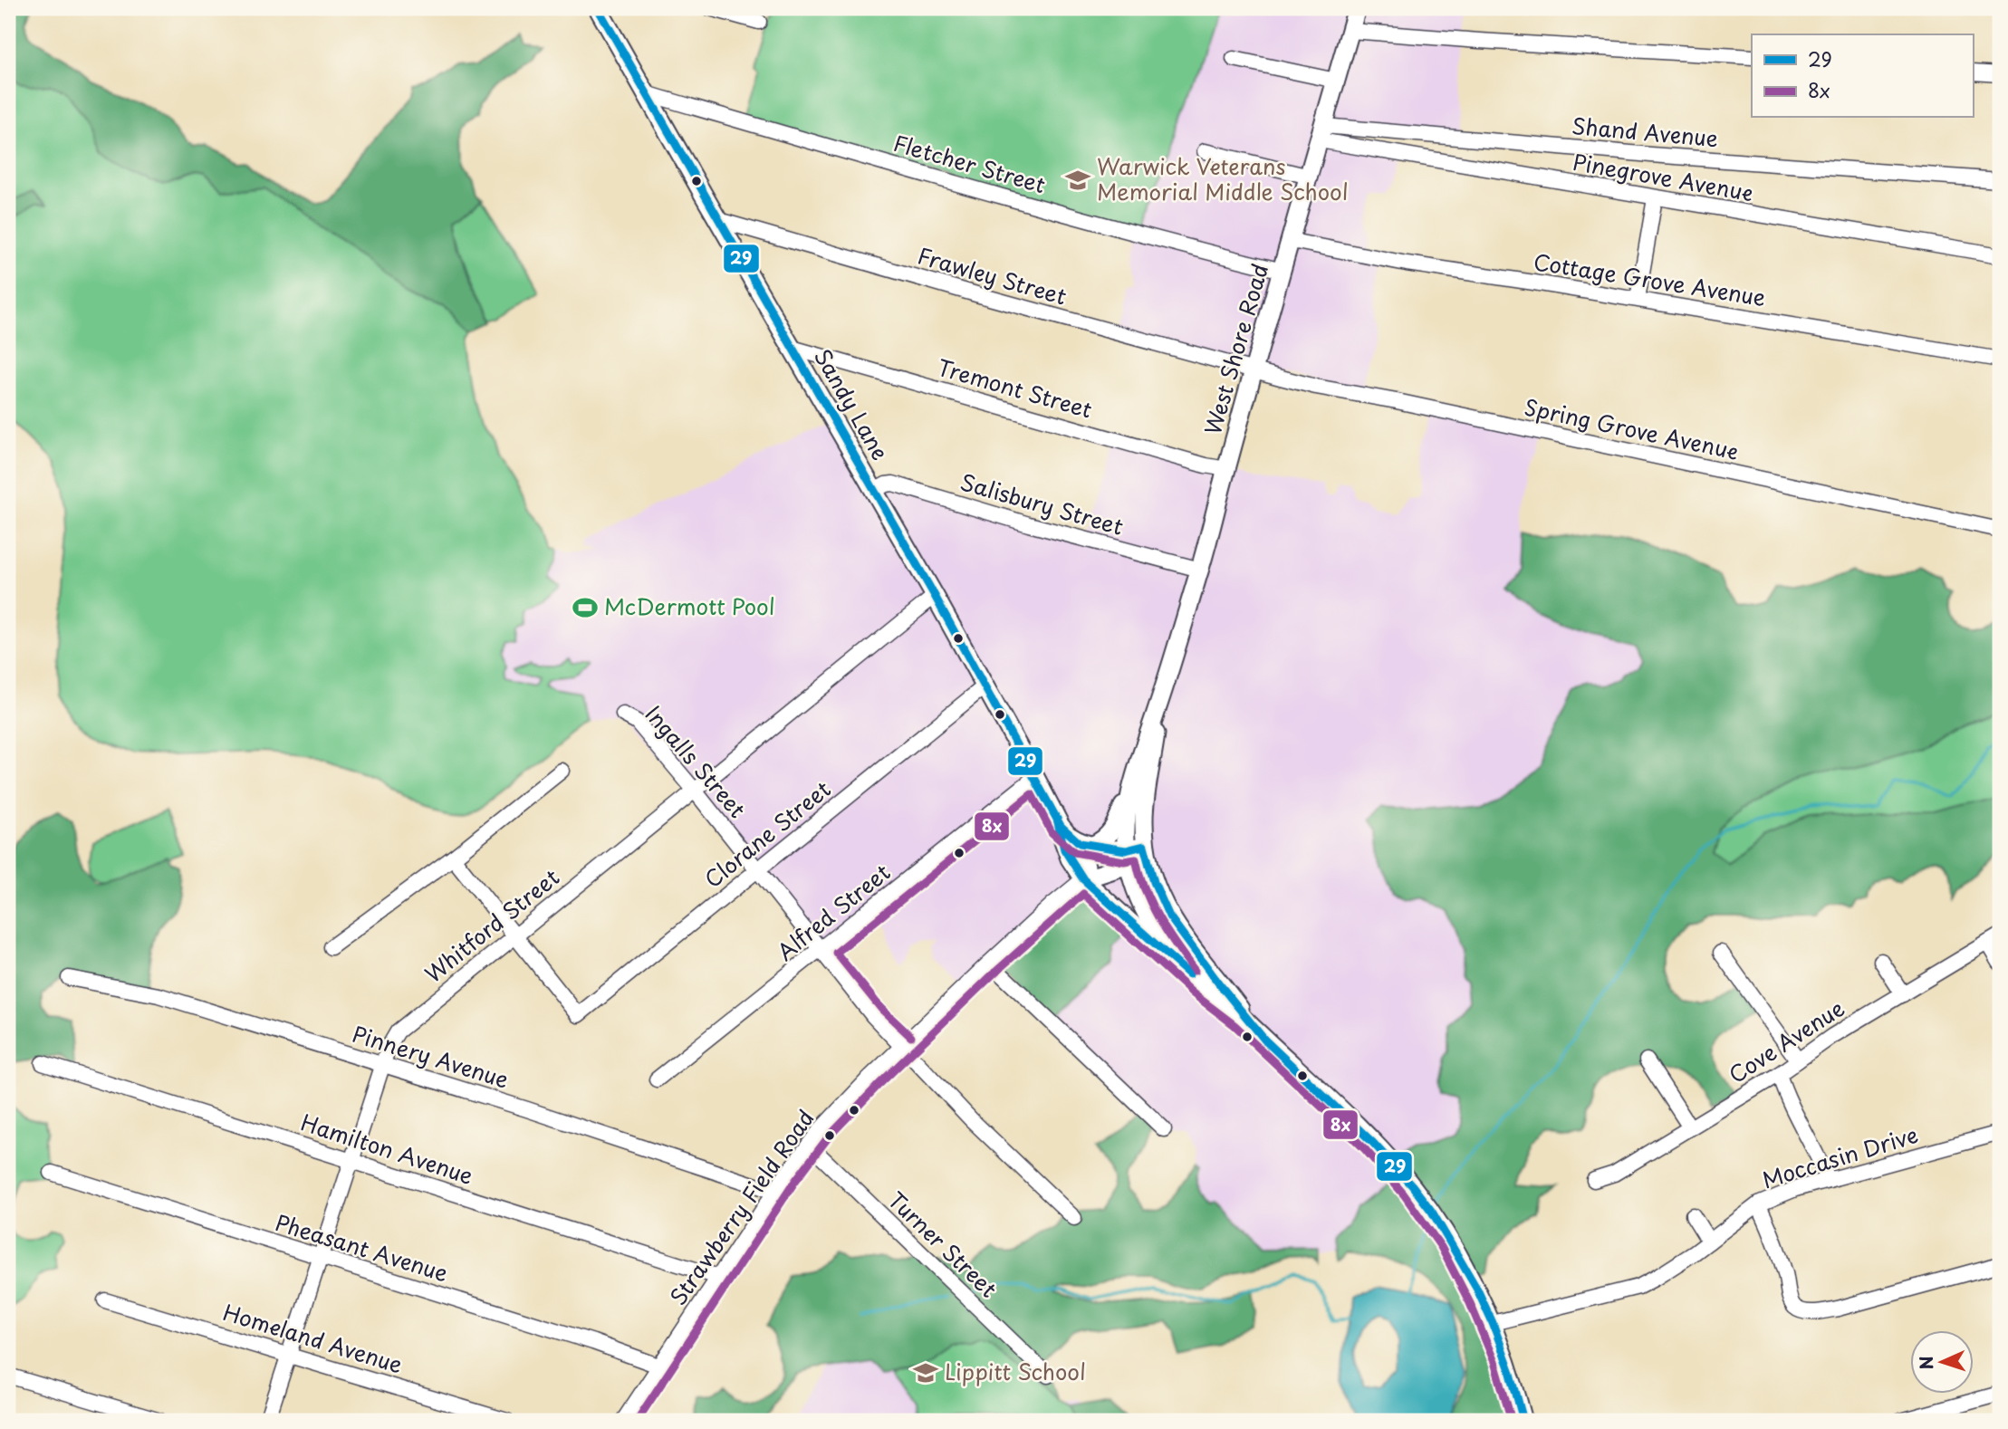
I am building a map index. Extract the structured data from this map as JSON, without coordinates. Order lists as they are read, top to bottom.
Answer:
{
  "streets": {
    "main road": ["West Shore Road", "Sandy Lane"],
    "street": [
      "Shand Avenue",
      "Fletcher Street",
      "Pinegrove Avenue",
      "Frawley Street",
      "Cottage Grove Avenue",
      "Tremont Street",
      "Spring Grove Avenue",
      "Salisbury Street",
      "Ingalls Street",
      "Clorane Street",
      "Alfred Street",
      "Whitford Street",
      "Cove Avenue",
      "Pinnery Avenue",
      "Hamilton Avenue",
      "Moccasin Drive",
      "Strawberry Field Road",
      "Turner Street",
      "Pheasant Avenue",
      "Homeland Avenue"
    ]
  },
  "crossings": [
    ["Shand Avenue", "Pinegrove Avenue"],
    ["Shand Avenue", "West Shore Road"],
    ["Fletcher Street", "West Shore Road"],
    ["Fletcher Street", "Sandy Lane"],
    ["Pinegrove Avenue", "West Shore Road"],
    ["Frawley Street", "West Shore Road"],
    ["Frawley Street", "Sandy Lane"],
    ["Frawley Street", "Spring Grove Avenue"],
    ["Cottage Grove Avenue", "West Shore Road"],
    ["West Shore Road", "Tremont Street"],
    ["West Shore Road", "Sandy Lane"],
    ["West Shore Road", "Spring Grove Avenue"],
    ["West Shore Road", "Salisbury Street"],
    ["West Shore Road", "Moccasin Drive"],
    ["Tremont Street", "Sandy Lane"],
    ["Sandy Lane", "Salisbury Street"],
    ["Sandy Lane", "Clorane Street"],
    ["Sandy Lane", "Alfred Street"],
    ["Sandy Lane", "Whitford Street"],
    ["Sandy Lane", "Strawberry Field Road"],
    ["Ingalls Street", "Clorane Street"],
    ["Ingalls Street", "Alfred Street"],
    ["Ingalls Street", "Whitford Street"],
    ["Ingalls Street", "Strawberry Field Road"],
    ["Clorane Street", "Whitford Street"],
    ["Whitford Street", "Pinnery Avenue"],
    ["Whitford Street", "Hamilton Avenue"],
    ["Whitford Street", "Pheasant Avenue"],
    ["Whitford Street", "Homeland Avenue"],
    ["Pinnery Avenue", "Strawberry Field Road"],
    ["Hamilton Avenue", "Strawberry Field Road"],
    ["Strawberry Field Road", "Turner Street"],
    ["Strawberry Field Road", "Pheasant Avenue"]
  ],
  "places": {
    "school or university": ["Warwick Veterans Memorial Middle School", "Lippitt School"],
    "sports": ["McDermott Pool"]
  },
  "lines": ["transit line 29", "transit line 8x"],
  "legend": ["29", "8x"],
  "north": "left"
}
